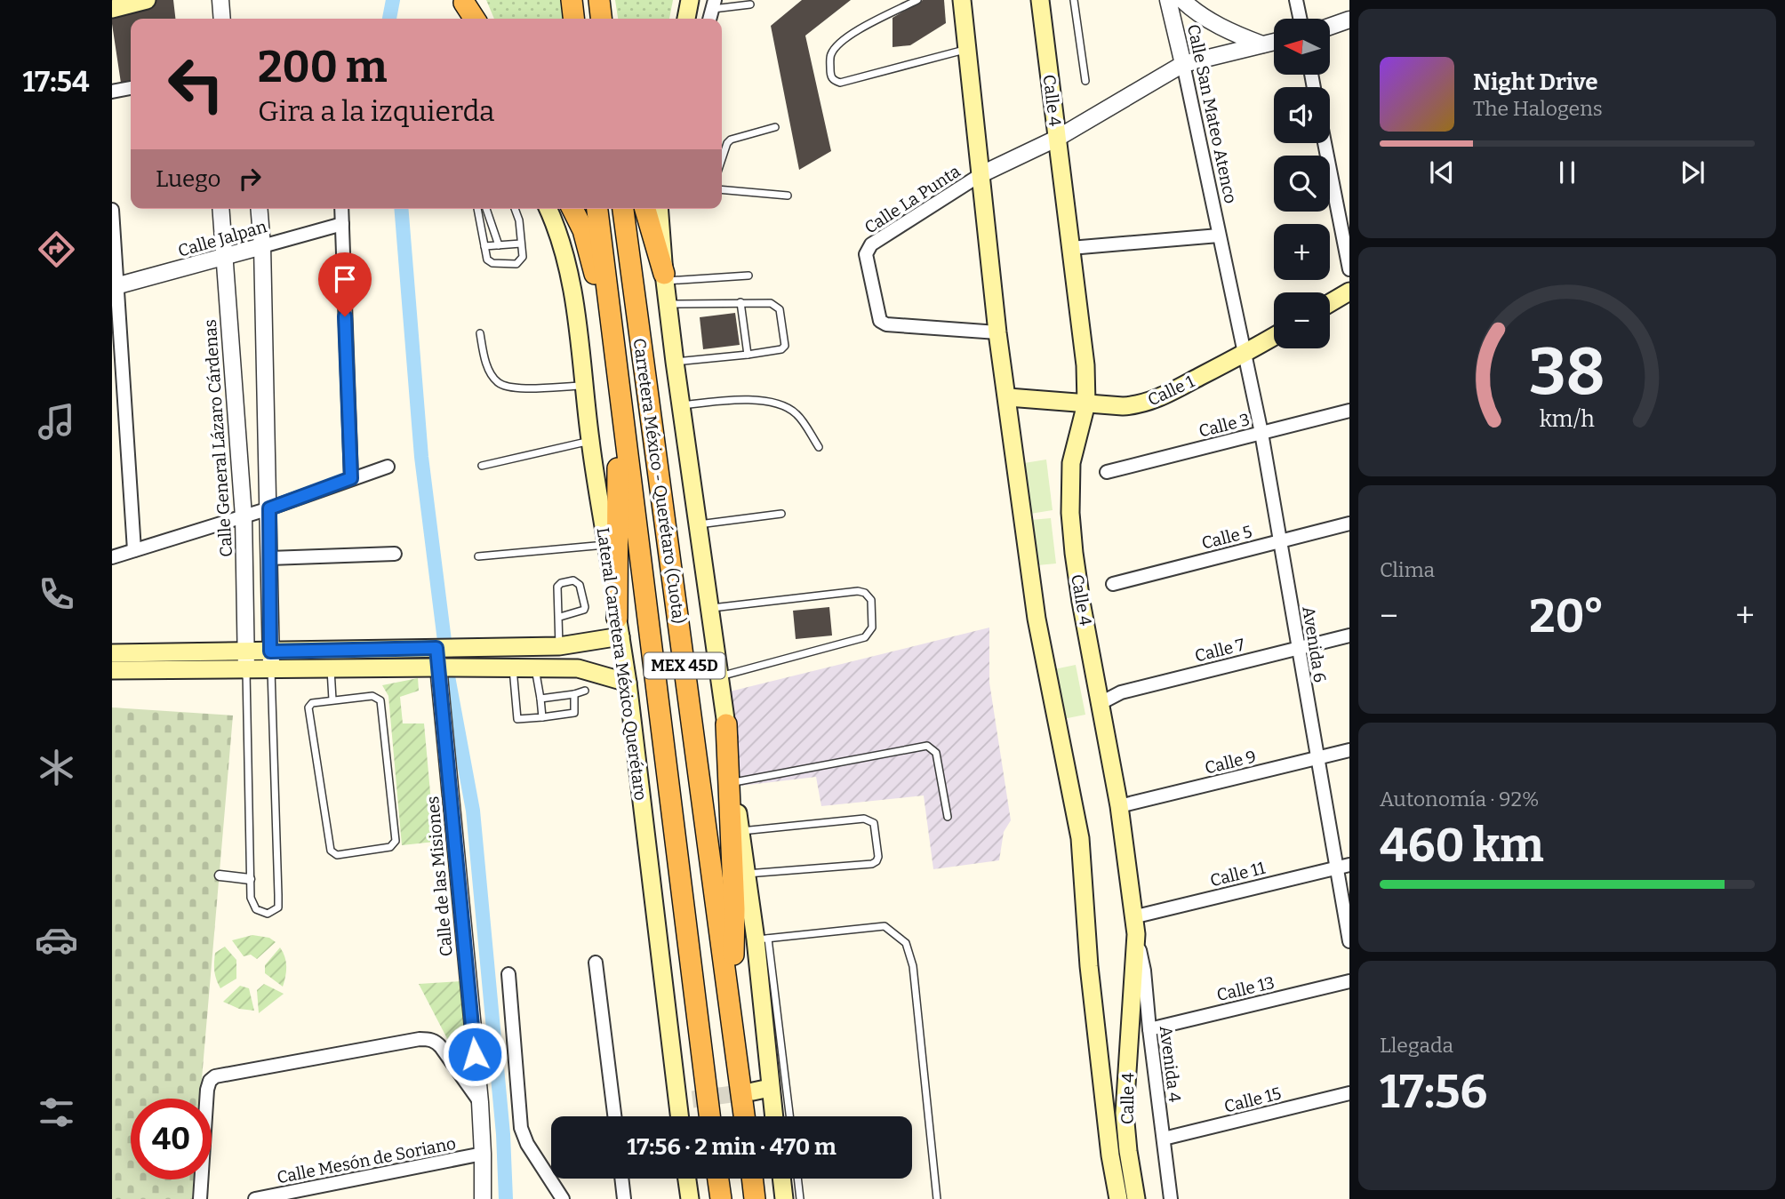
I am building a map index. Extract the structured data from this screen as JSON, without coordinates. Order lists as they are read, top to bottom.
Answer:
{
  "streets": {
    "highway": ["Carretera México - Querétaro (Cuota)", "MEX 45D"],
    "main road": ["Calle 4", "Calle 1", "Lateral Carretera México Querétaro"],
    "street": [
      "Calle San Mateo Atenco",
      "Calle La Punta",
      "Calle Jalpan",
      "Calle 3",
      "Calle General Lázaro Cárdenas",
      "Calle 5",
      "Avenida 6",
      "Calle 7",
      "Calle 9",
      "Calle 11",
      "Calle de las Misiones",
      "Calle 13",
      "Avenida 4",
      "Calle 15",
      "Calle Mesón de Soriano"
    ]
  },
  "crossings": [
    ["Calle 4", "Calle La Punta"],
    ["Calle 4", "Calle 1"],
    ["Calle 4", "Calle 7"],
    ["Calle 4", "Calle 9"],
    ["Calle 4", "Calle 11"],
    ["Calle 4", "Avenida 4"],
    ["Calle San Mateo Atenco", "Calle 1"],
    ["Calle San Mateo Atenco", "Avenida 6"],
    ["Calle Jalpan", "Calle General Lázaro Cárdenas"],
    ["Calle 1", "Avenida 6"],
    ["Calle 3", "Avenida 6"],
    ["Calle 5", "Avenida 6"],
    ["Avenida 6", "Calle 7"],
    ["Avenida 6", "Calle 9"],
    ["Avenida 6", "Calle 11"],
    ["Calle 11", "Avenida 4"],
    ["Calle de las Misiones", "Calle Mesón de Soriano"],
    ["Calle 13", "Avenida 4"],
    ["Avenida 4", "Calle 15"]
  ],
  "north": "left",
  "page": {
    "tabs": "17:54",
    "map_buttons": ["+", "−"],
    "turn": ["200 m", "Gira a la izquierda"],
    "song": ["Night Drive", "The Halogens"],
    "then": "Luego",
    "tile": [
      "Clima",
      ["Autonomía · 92%", "460 km"],
      ["Llegada", "17:56"]
    ],
    "heat": ["−", "20°", "+"],
    "limit": "40",
    "trip": "17:56 · 2 min · 470 m",
    "gauge": ["38", "km/h"]
  }
}
